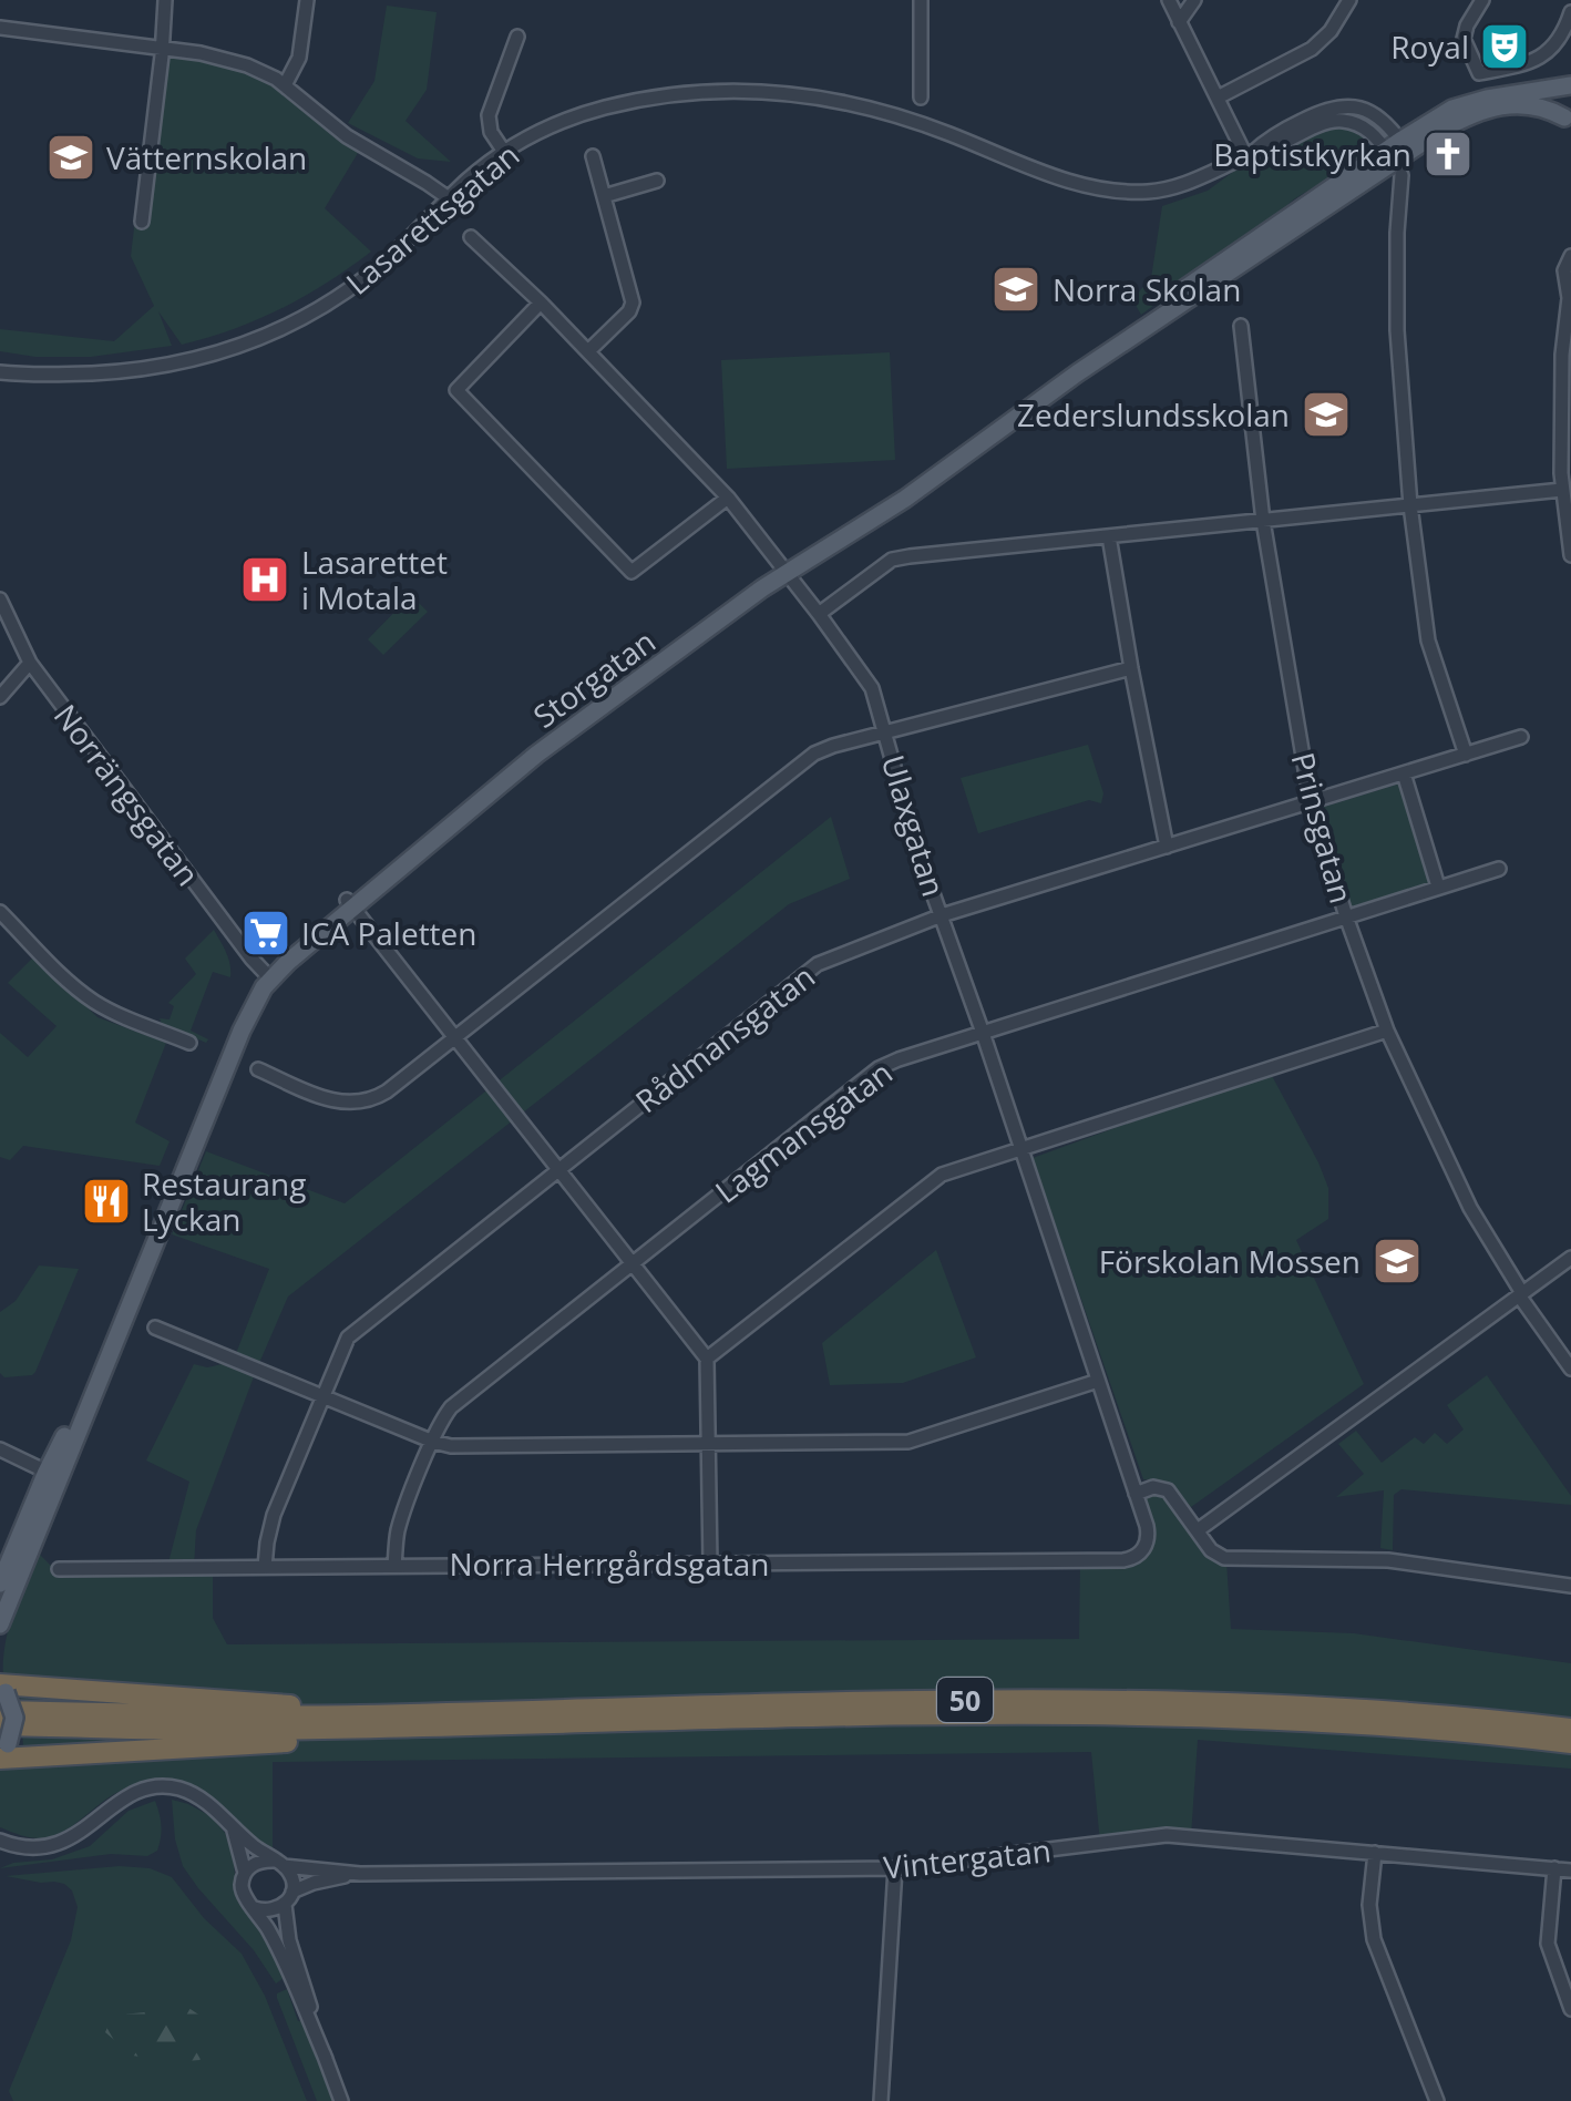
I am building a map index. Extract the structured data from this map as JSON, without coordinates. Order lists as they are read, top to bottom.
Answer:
{
  "streets": {
    "highway": ["50"],
    "main road": ["Storgatan"],
    "street": [
      "Lasarettsgatan",
      "Norrängsgatan",
      "Ulaxgatan",
      "Prinsgatan",
      "Rådmansgatan",
      "Lagmansgatan",
      "Norra Herrgårdsgatan",
      "Vintergatan"
    ]
  },
  "crossings": [
    ["Lasarettsgatan", "Storgatan"],
    ["Storgatan", "Norrängsgatan"],
    ["Storgatan", "Ulaxgatan"],
    ["Ulaxgatan", "Rådmansgatan"],
    ["Ulaxgatan", "Lagmansgatan"],
    ["Ulaxgatan", "Norra Herrgårdsgatan"],
    ["Prinsgatan", "Rådmansgatan"],
    ["Prinsgatan", "Lagmansgatan"],
    ["Rådmansgatan", "Norra Herrgårdsgatan"],
    ["Lagmansgatan", "Norra Herrgårdsgatan"]
  ],
  "places": {
    "theatre": ["Royal"],
    "church": ["Baptistkyrkan"],
    "school or university": [
      "Vätternskolan",
      "Norra Skolan",
      "Zederslundsskolan",
      "Förskolan Mossen"
    ],
    "hospital": ["Lasarettet i Motala"],
    "supermarket": ["ICA Paletten"],
    "restaurant": ["Restaurang Lyckan"]
  }
}
